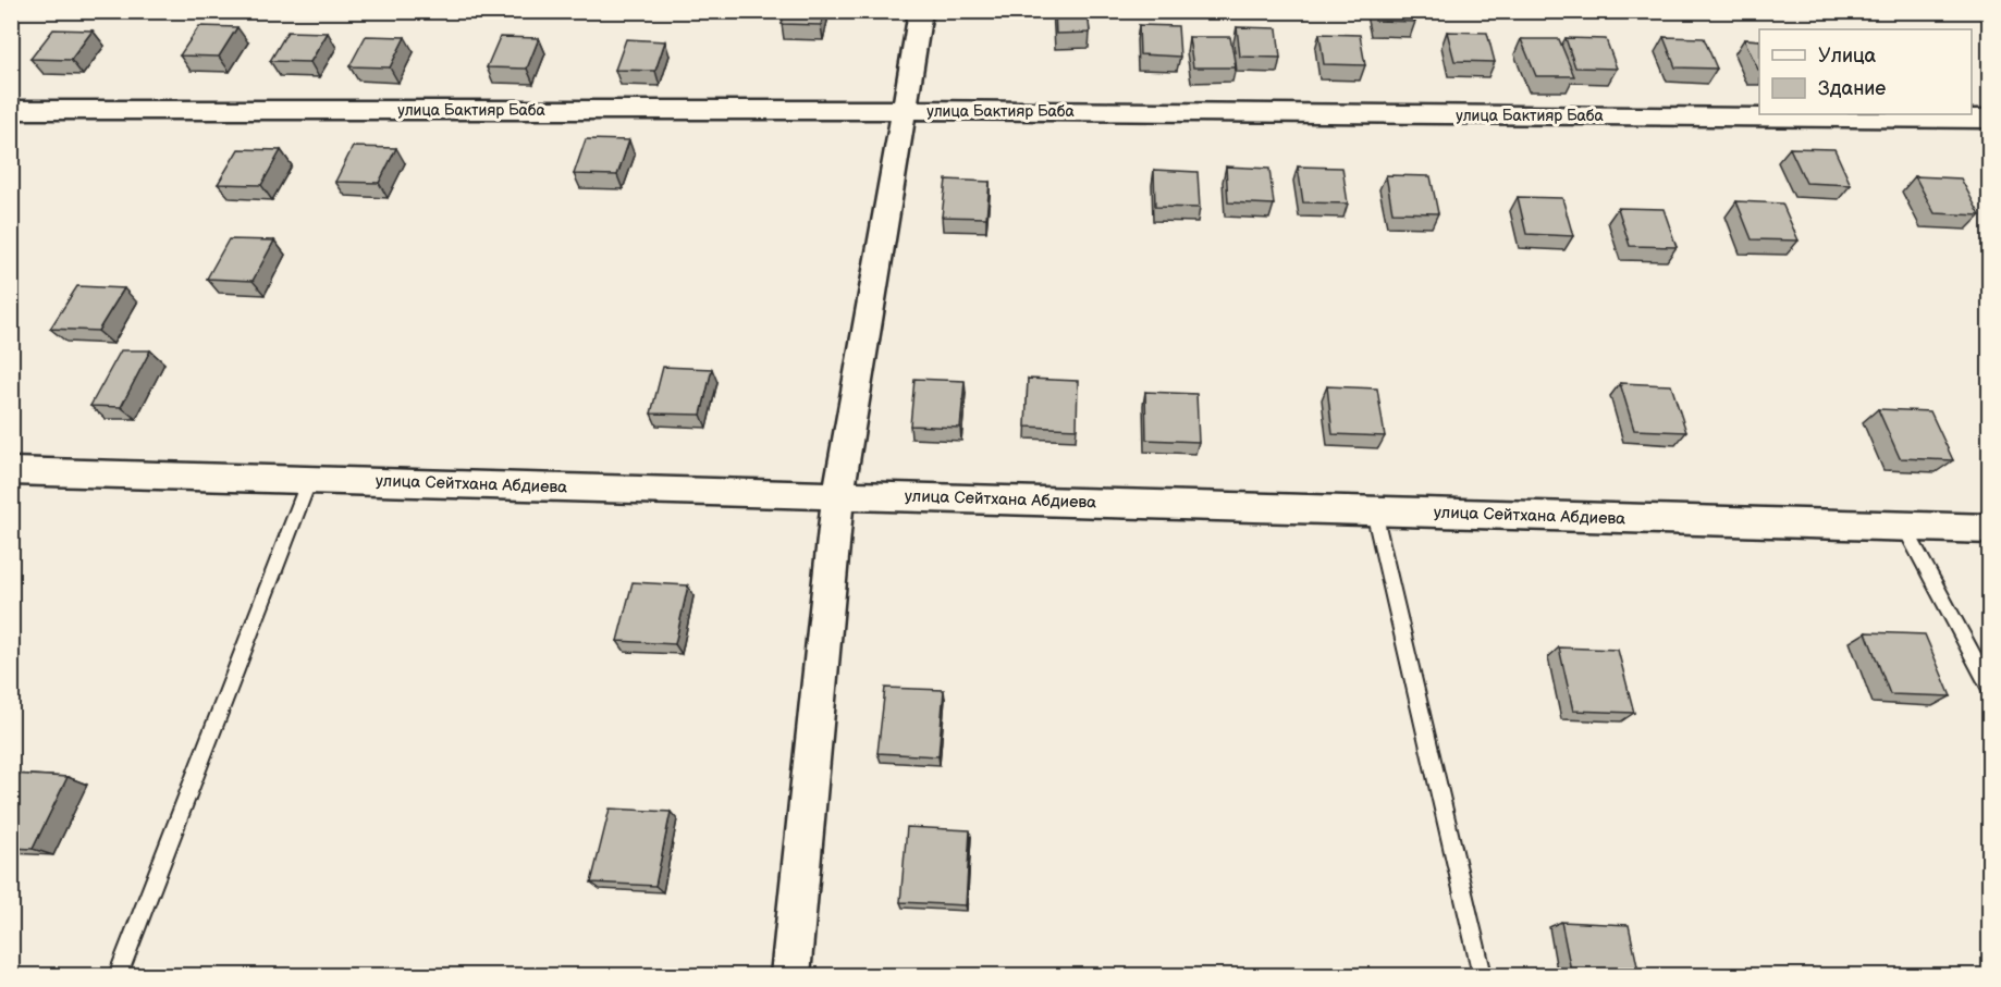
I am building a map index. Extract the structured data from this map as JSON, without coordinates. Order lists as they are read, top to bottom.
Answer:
{
  "streets": {
    "street": ["улица Бактияр Баба", "улица Сейтхана Абдиева"]
  },
  "legend": ["Улица", "Здание"]
}
